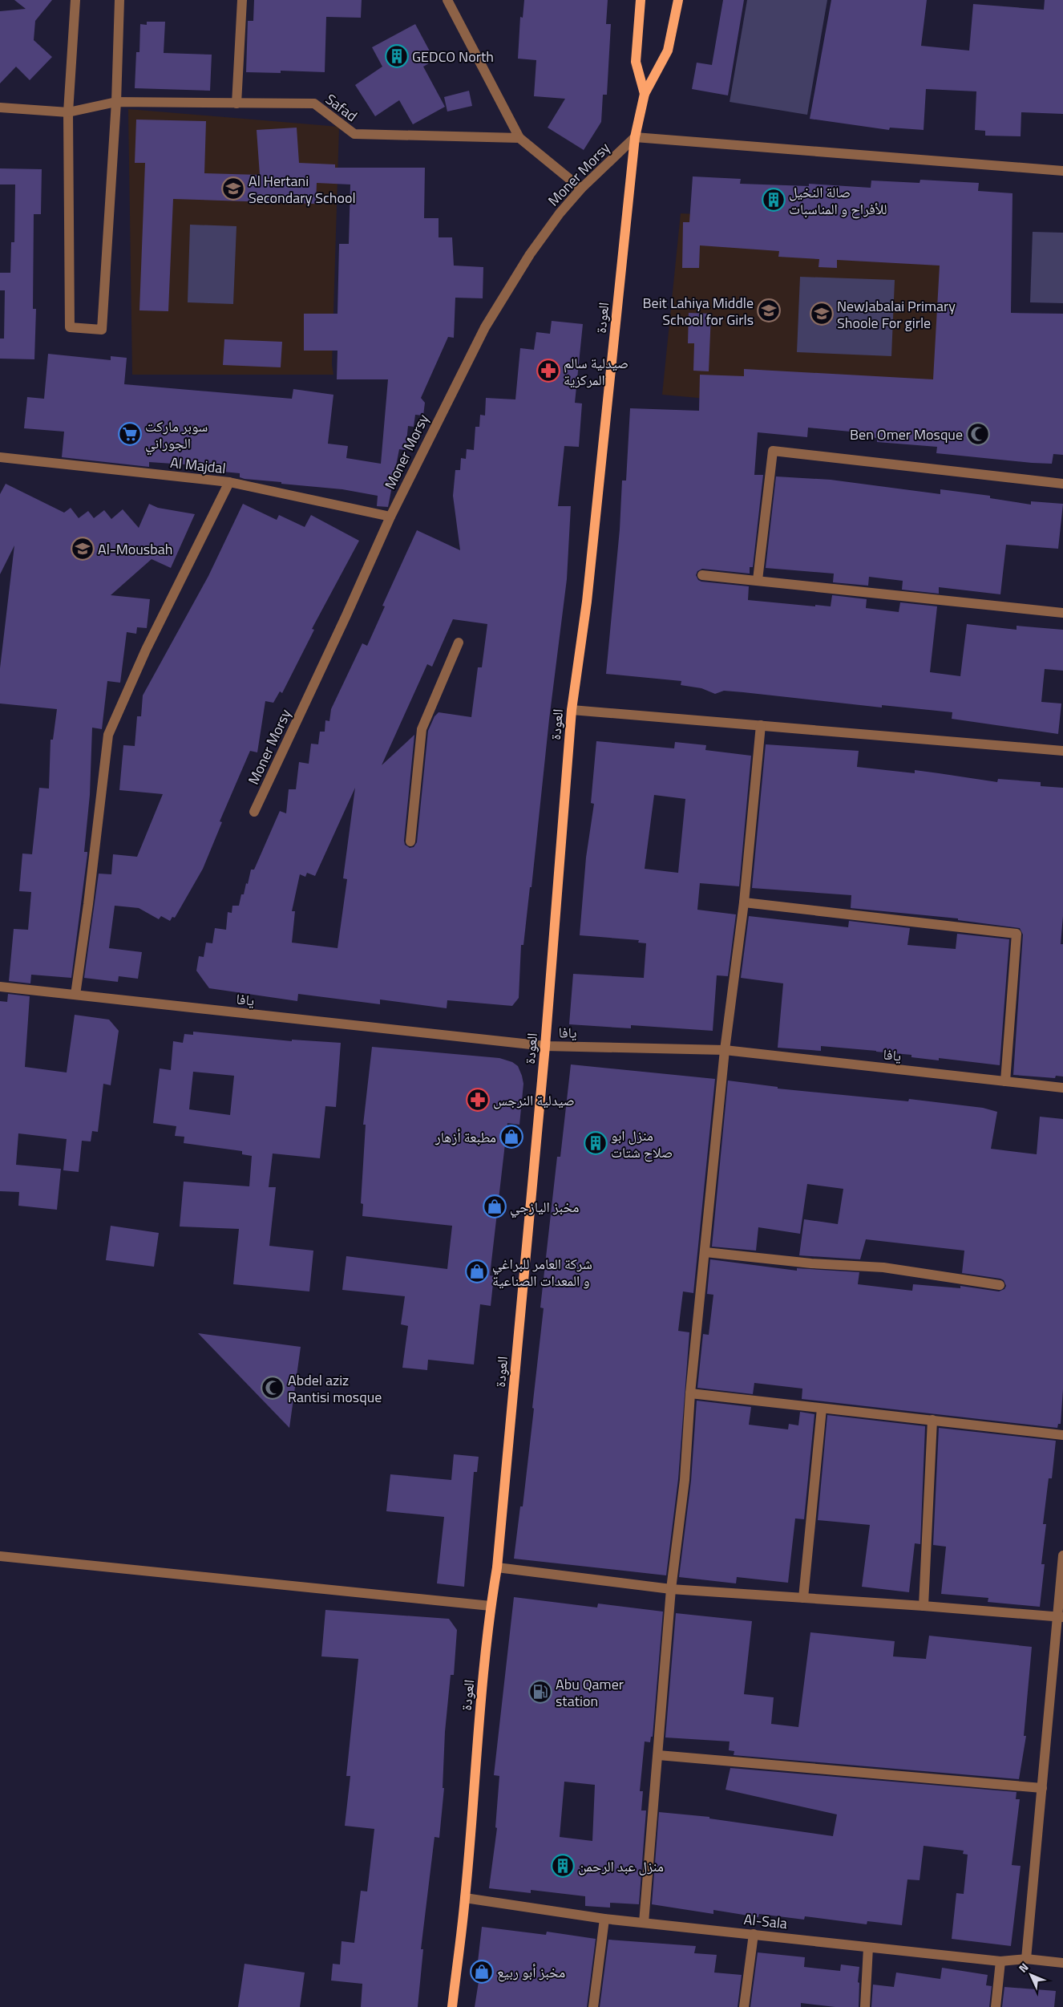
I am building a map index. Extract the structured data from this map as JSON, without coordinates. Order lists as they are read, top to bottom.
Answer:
{
  "streets": {
    "main road": ["العودة"],
    "street": [
      "Safad",
      "Moner Morsy",
      "Al Majdal",
      "يافا",
      "Al-Sala"
    ]
  },
  "crossings": [
    ["Moner Morsy", "العودة"],
    ["Moner Morsy", "Al Majdal"],
    ["العودة", "يافا"],
    ["العودة", "Al-Sala"]
  ],
  "places": {
    "building": [
      "GEDCO North",
      "صالة النخيل للأفراح و المناسبات",
      "منزل ابو صلاح شتات",
      "منزل عبد الرحمن"
    ],
    "school or university": [
      "Al Hertani Secondary School",
      "Beit Lahiya Middle School for Girls",
      "NewJabalai Primary Shoole For girle",
      "Al-Mousbah"
    ],
    "pharmacy": ["صيدلية سالم المركزية", "صيدلية النرجس"],
    "supermarket": ["سوبر ماركت الجوراني"],
    "mosque": ["Ben Omer Mosque", "Abdel aziz Rantisi mosque"],
    "shop": [
      "مطبعة أزهار",
      "مخبز اليازجي",
      "شركة العامر للبراغي و المعدات الصناعية",
      "مخبز أبو ربيع"
    ],
    "fuel station": ["Abu Qamer station"]
  },
  "north": "top left"
}
